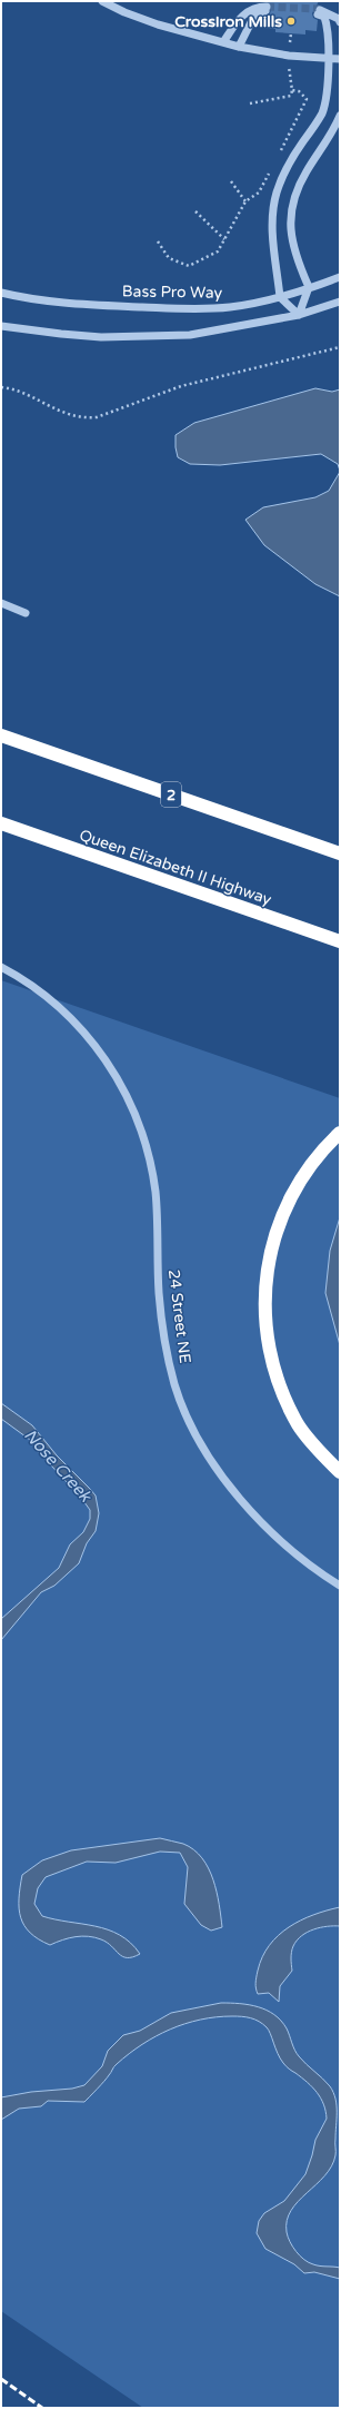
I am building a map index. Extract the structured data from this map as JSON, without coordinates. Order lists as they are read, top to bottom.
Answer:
{
  "streets": {
    "highway": ["2", "Queen Elizabeth II Highway"],
    "street": ["Bass Pro Way", "24 Street NE"]
  },
  "water": ["Nose Creek"],
  "places": ["CrossIron Mills"]
}
